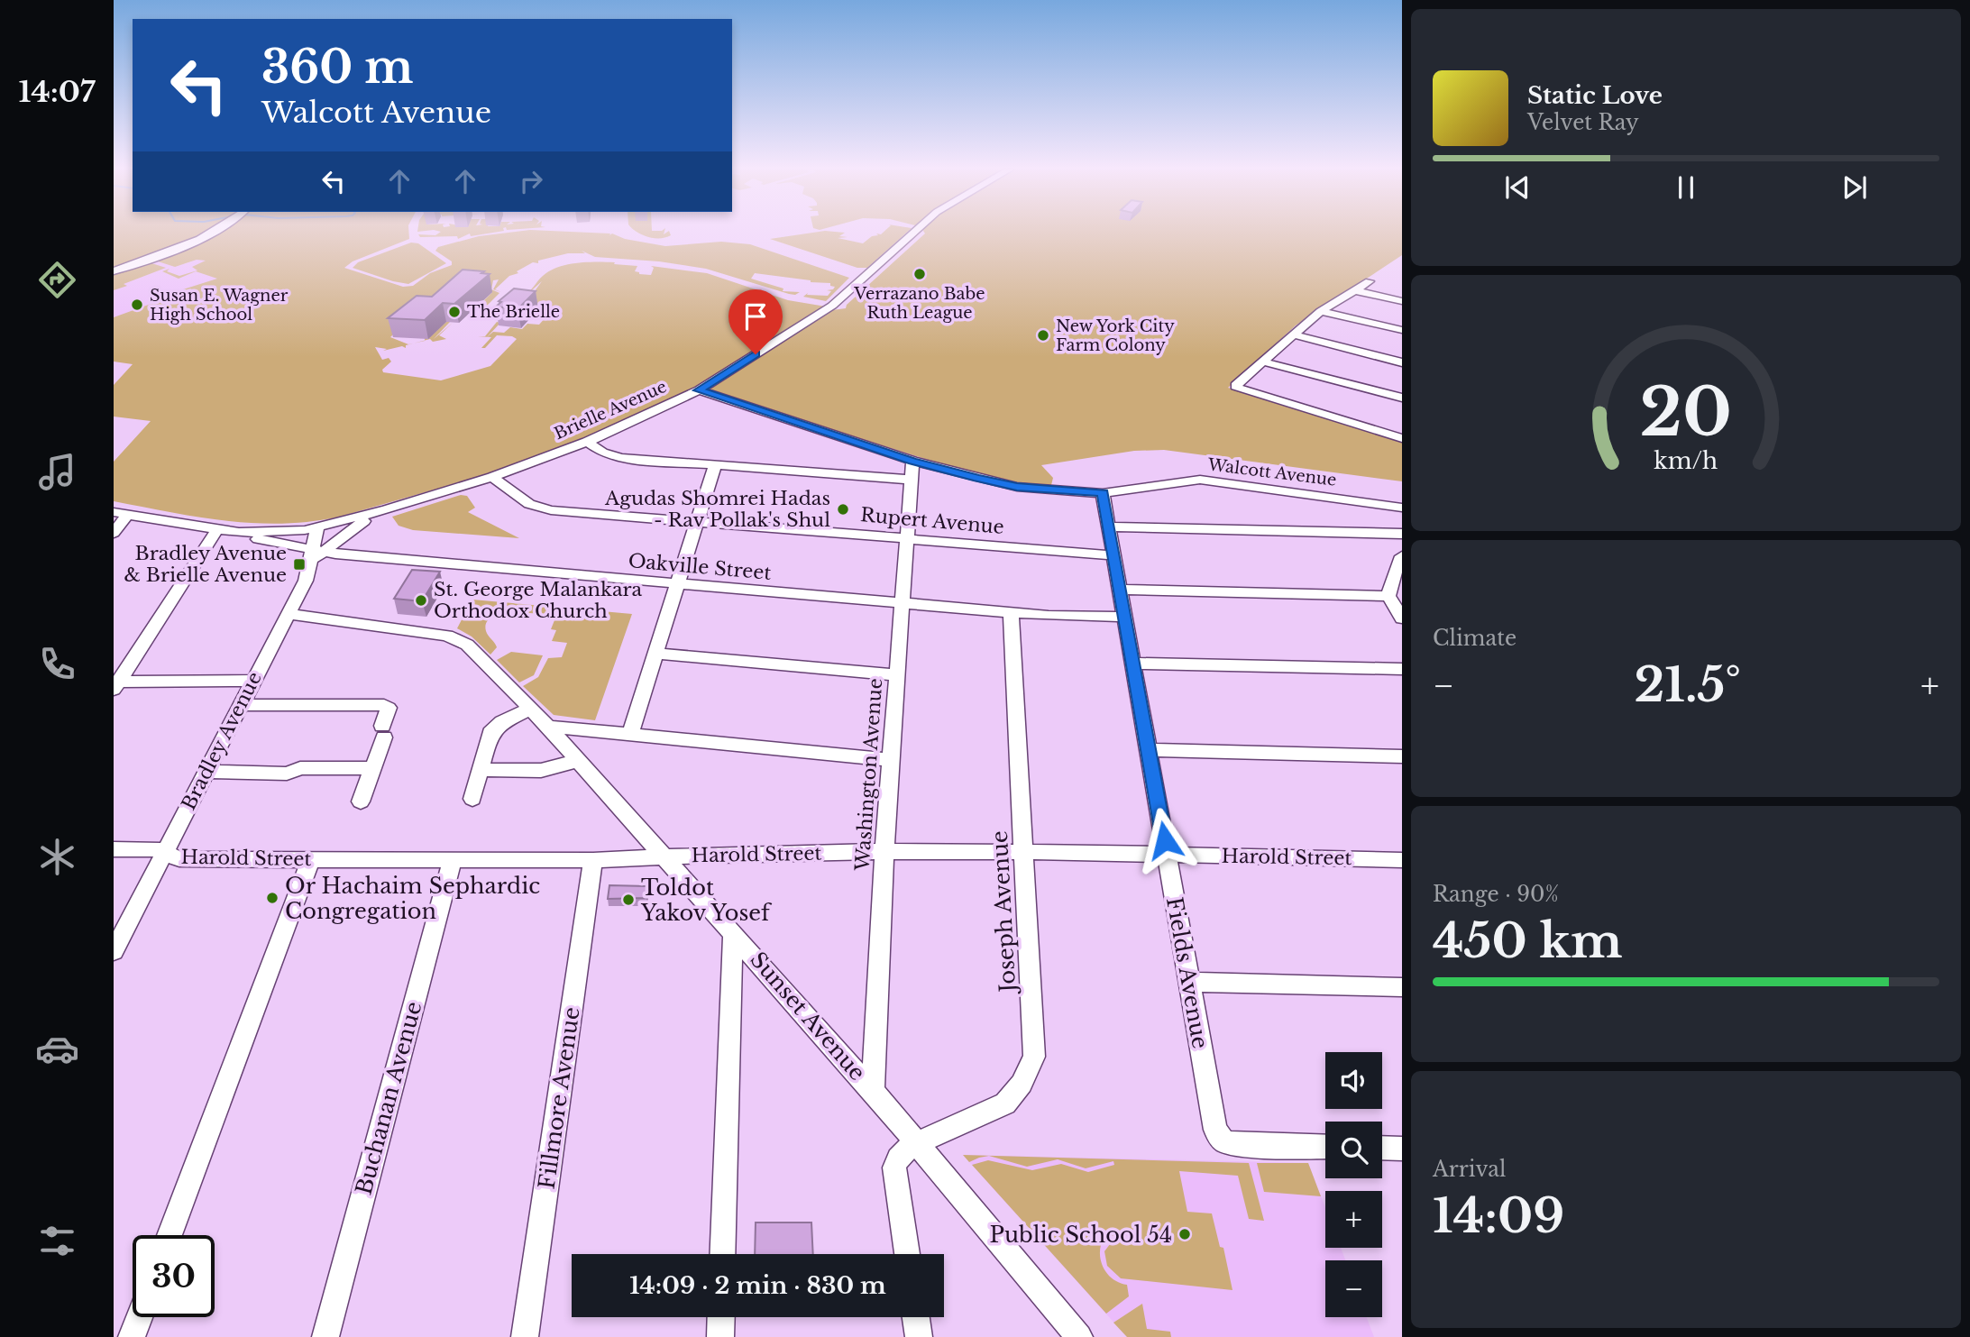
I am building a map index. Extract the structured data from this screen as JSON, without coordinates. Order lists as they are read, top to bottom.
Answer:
{
  "streets": {
    "street": [
      "Brielle Avenue",
      "Walcott Avenue",
      "Rupert Avenue",
      "Oakville Street",
      "Bradley Avenue",
      "Washington Avenue",
      "Harold Street",
      "Joseph Avenue",
      "Fields Avenue",
      "Sunset Avenue",
      "Buchanan Avenue",
      "Fillmore Avenue"
    ]
  },
  "crossings": [
    ["Brielle Avenue", "Walcott Avenue"],
    ["Brielle Avenue", "Rupert Avenue"],
    ["Brielle Avenue", "Oakville Street"],
    ["Brielle Avenue", "Bradley Avenue"],
    ["Walcott Avenue", "Washington Avenue"],
    ["Walcott Avenue", "Fields Avenue"],
    ["Rupert Avenue", "Washington Avenue"],
    ["Rupert Avenue", "Fields Avenue"],
    ["Oakville Street", "Bradley Avenue"],
    ["Oakville Street", "Washington Avenue"],
    ["Oakville Street", "Joseph Avenue"],
    ["Oakville Street", "Fields Avenue"],
    ["Bradley Avenue", "Harold Street"],
    ["Bradley Avenue", "Sunset Avenue"],
    ["Washington Avenue", "Harold Street"],
    ["Washington Avenue", "Sunset Avenue"],
    ["Harold Street", "Joseph Avenue"],
    ["Harold Street", "Fields Avenue"],
    ["Harold Street", "Sunset Avenue"],
    ["Harold Street", "Buchanan Avenue"],
    ["Harold Street", "Fillmore Avenue"],
    ["Joseph Avenue", "Sunset Avenue"]
  ],
  "places": {
    "other": [
      "Verrazano Babe Ruth League",
      "Susan E. Wagner High School",
      "The Brielle",
      "New York City Farm Colony",
      "Agudas Shomrei Hadas - Rav Pollak's Shul",
      "St. George Malankara Orthodox Church",
      "Or Hachaim Sephardic Congregation",
      "Toldot Yakov Yosef",
      "Public School 54"
    ],
    "transit": ["Bradley Avenue & Brielle Avenue"]
  },
  "page": {
    "tabs": "14:07",
    "turn": ["360 m", "Walcott Avenue"],
    "song": ["Static Love", "Velvet Ray"],
    "tile": [
      "Climate",
      ["Range · 90%", "450 km"],
      ["Arrival", "14:09"]
    ],
    "heat": ["−", "21.5°", "+"],
    "map_buttons": ["+", "−"],
    "limit": "30",
    "trip": "14:09 · 2 min · 830 m",
    "gauge": ["20", "km/h"]
  }
}
